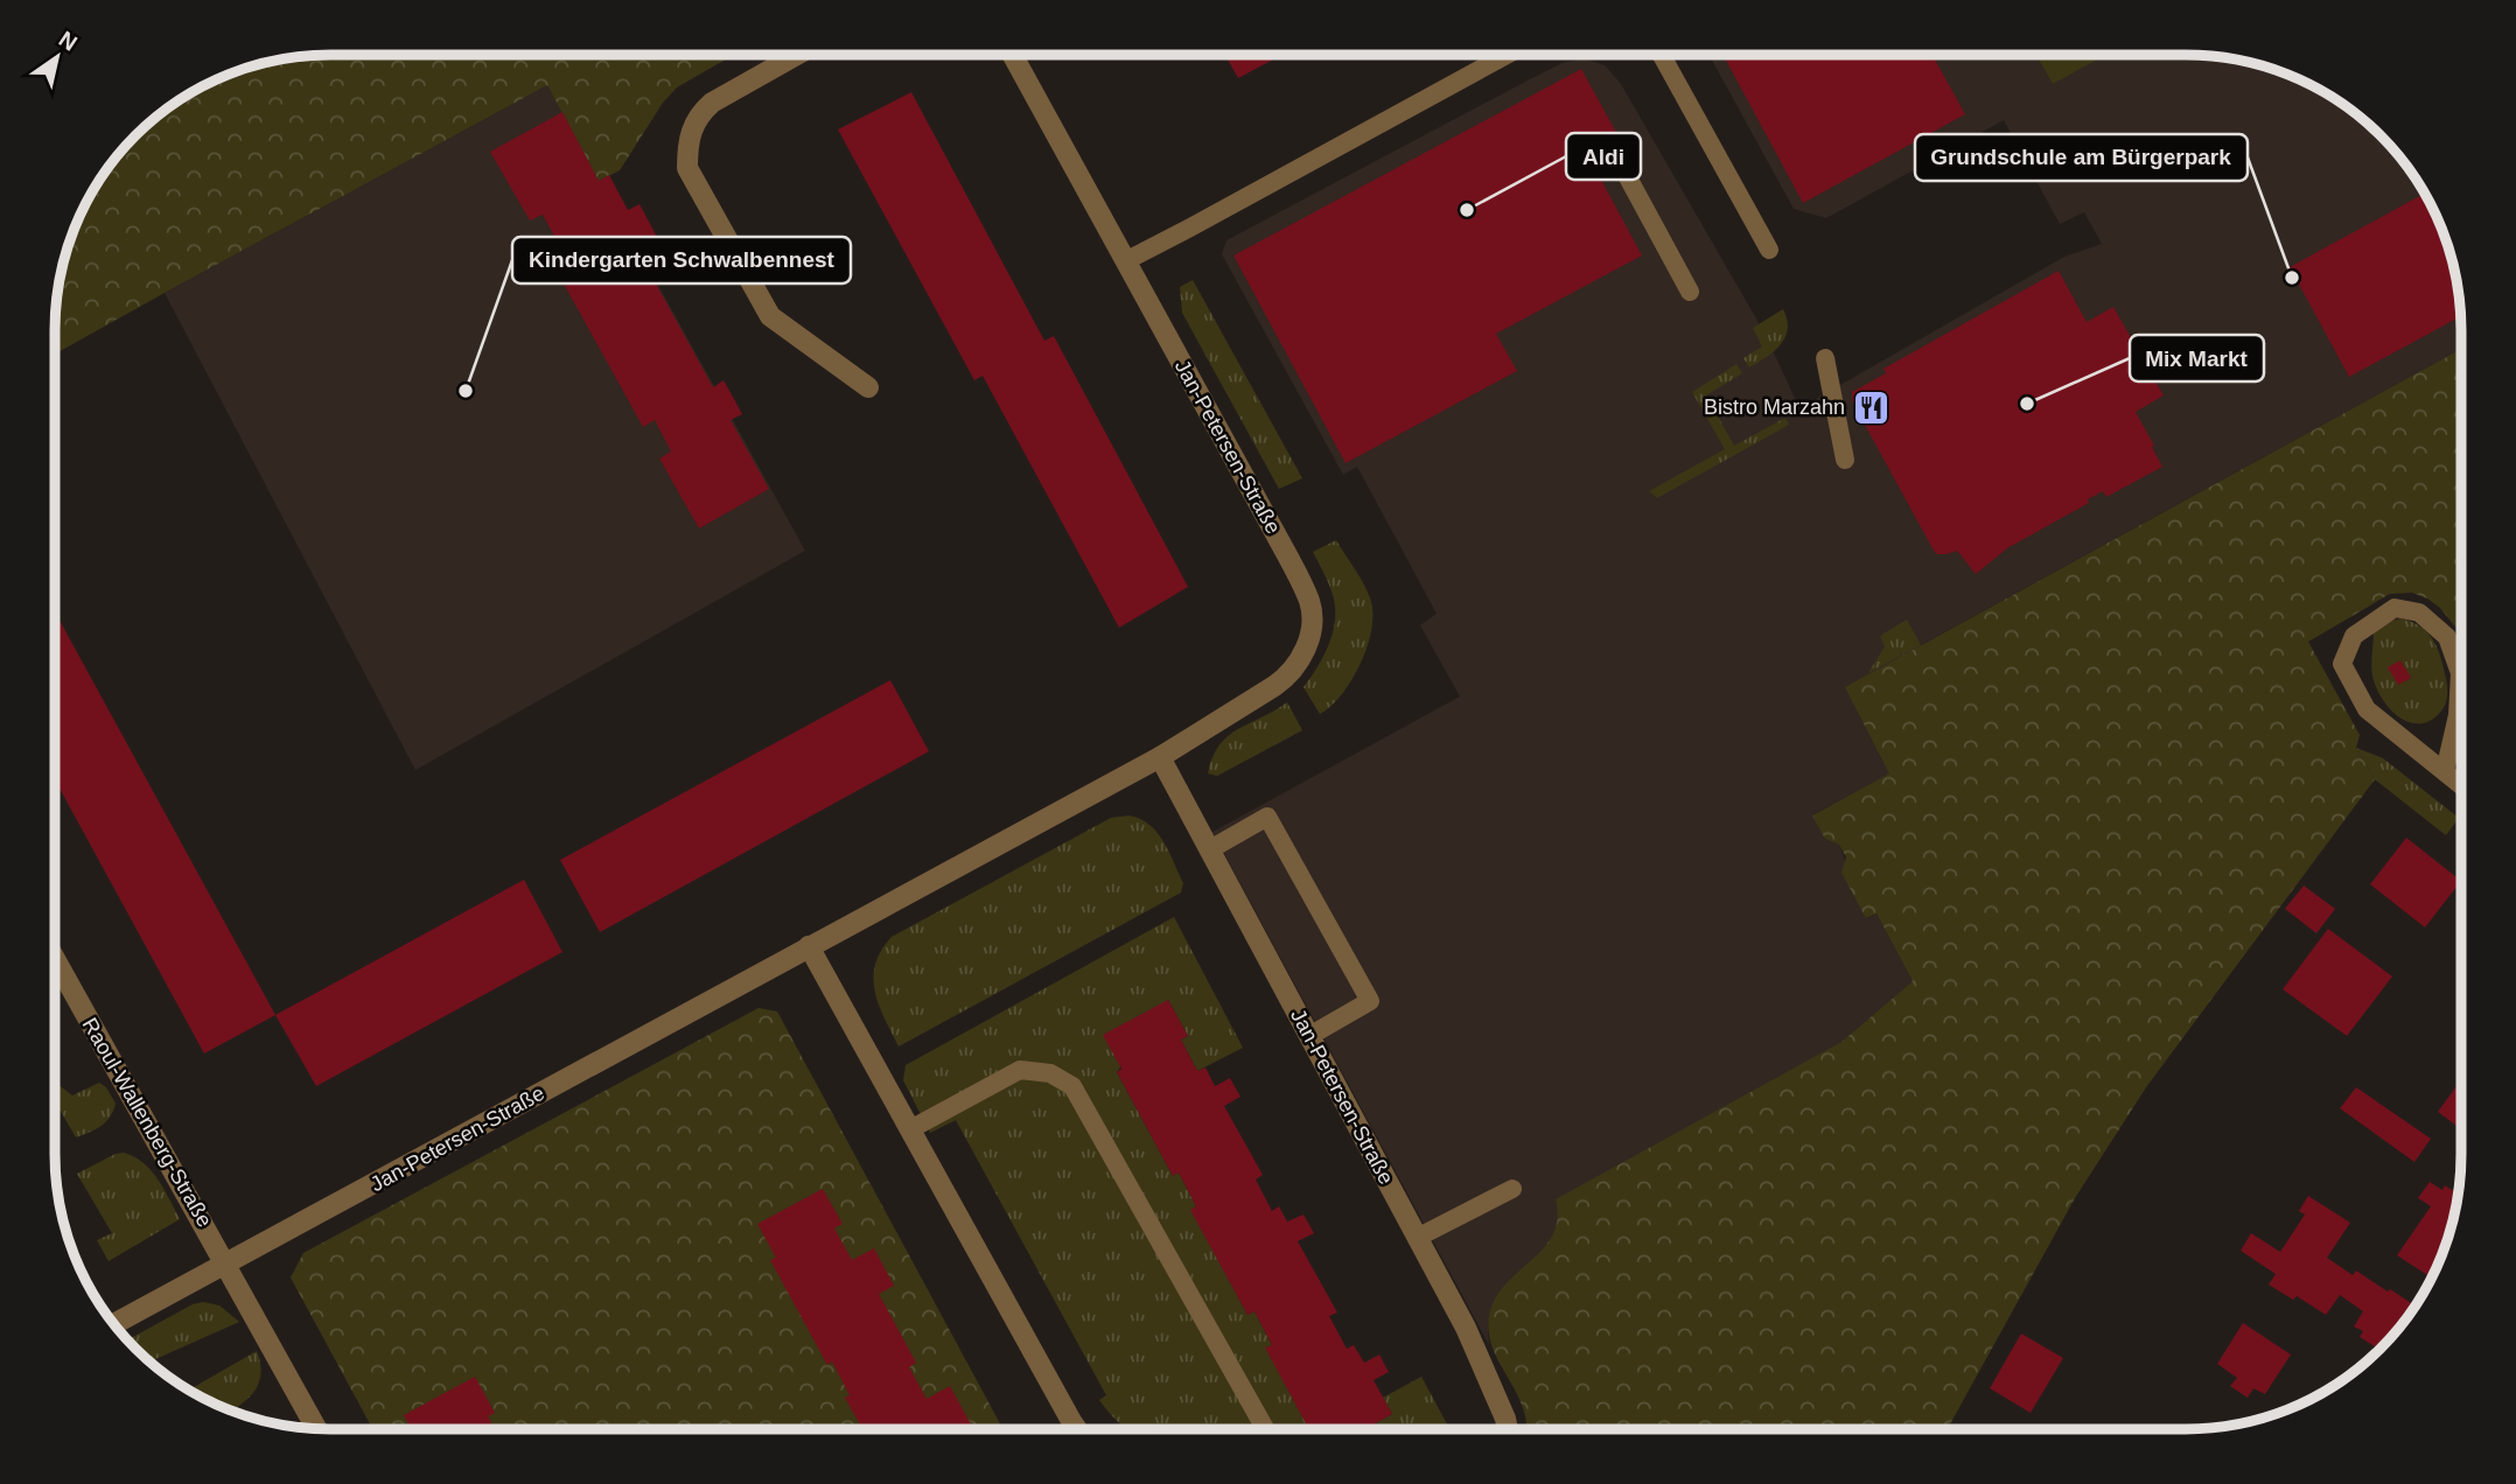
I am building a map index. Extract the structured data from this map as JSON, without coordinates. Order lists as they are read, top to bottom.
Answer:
{
  "streets": {
    "street": ["Jan-Petersen-Straße", "Raoul-Wallenberg-Straße"]
  },
  "crossings": [
    ["Jan-Petersen-Straße", "Raoul-Wallenberg-Straße"]
  ],
  "places": {
    "other": [
      "Aldi",
      "Grundschule am Bürgerpark",
      "Kindergarten Schwalbennest",
      "Mix Markt"
    ],
    "restaurant": ["Bistro Marzahn"]
  },
  "north": "top right"
}
